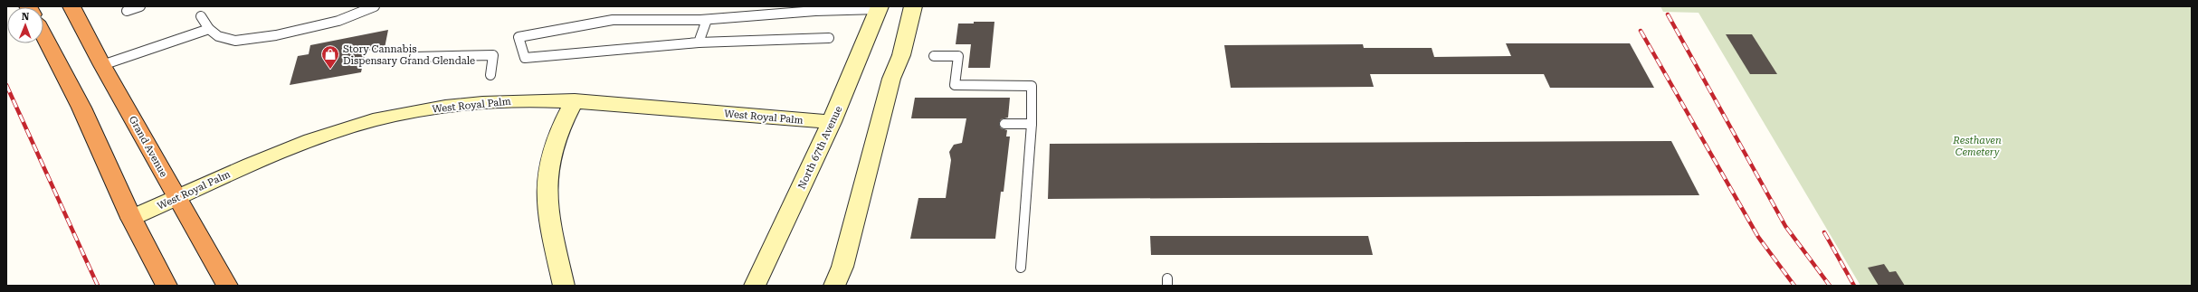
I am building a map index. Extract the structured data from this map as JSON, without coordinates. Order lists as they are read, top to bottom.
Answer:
{
  "streets": {
    "highway": ["Grand Avenue"],
    "main road": ["West Royal Palm", "North 67th Avenue"]
  },
  "crossings": [
    ["West Royal Palm", "Grand Avenue"],
    ["West Royal Palm", "North 67th Avenue"]
  ],
  "parks": ["Resthaven Cemetery"],
  "places": {
    "shop": ["Story Cannabis Dispensary Grand Glendale"]
  },
  "north": "top"
}
